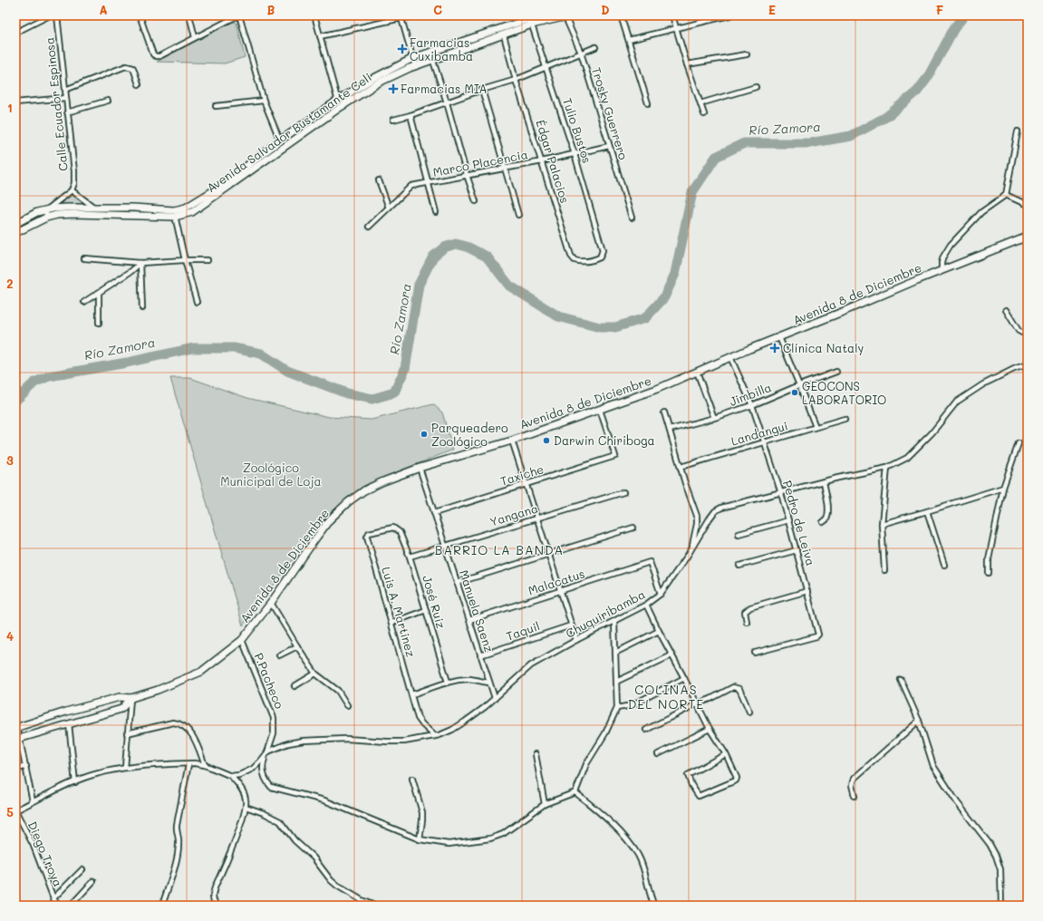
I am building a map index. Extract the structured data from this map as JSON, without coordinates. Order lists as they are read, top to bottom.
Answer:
{
  "streets": {
    "main road": ["Avenida Salvador Bustamante Celi", "Avenida 8 de Diciembre"],
    "street": [
      "Calle Ecuador Espinosa",
      "Trosky Guerrero",
      "Tulio Bustos",
      "Édgar Palacios",
      "Marco Placencia",
      "Jimbilla",
      "Landangui",
      "Taxiche",
      "Yangana",
      "Pedro de Leiva",
      "Malacatus",
      "José Ruiz",
      "Manuela Saenz",
      "Luis A. Martinez",
      "Chuquiribamba",
      "Taquil",
      "P.Pacheco",
      "Diego Troya"
    ]
  },
  "crossings": [
    ["Trosky Guerrero", "Avenida Salvador Bustamante Celi"],
    ["Trosky Guerrero", "Marco Placencia"],
    ["Tulio Bustos", "Avenida Salvador Bustamante Celi"],
    ["Tulio Bustos", "Édgar Palacios"],
    ["Tulio Bustos", "Marco Placencia"],
    ["Avenida Salvador Bustamante Celi", "Édgar Palacios"],
    ["Édgar Palacios", "Marco Placencia"],
    ["Avenida 8 de Diciembre", "Taxiche"],
    ["Avenida 8 de Diciembre", "Pedro de Leiva"],
    ["Avenida 8 de Diciembre", "Manuela Saenz"],
    ["Avenida 8 de Diciembre", "P.Pacheco"],
    ["Jimbilla", "Pedro de Leiva"],
    ["Landangui", "Pedro de Leiva"],
    ["Taxiche", "Manuela Saenz"],
    ["Yangana", "José Ruiz"],
    ["Yangana", "Manuela Saenz"],
    ["Pedro de Leiva", "Chuquiribamba"],
    ["Malacatus", "Manuela Saenz"],
    ["Malacatus", "Chuquiribamba"],
    ["José Ruiz", "Luis A. Martinez"],
    ["Manuela Saenz", "Chuquiribamba"],
    ["Manuela Saenz", "Taquil"],
    ["Luis A. Martinez", "Chuquiribamba"],
    ["Chuquiribamba", "P.Pacheco"]
  ],
  "districts": ["BARRIO LA BANDA", "COLINAS DEL NORTE"],
  "water": ["Río Zamora"],
  "parks": ["Zoológico Municipal de Loja"],
  "places": {
    "health": ["Farmacias Cuxibamba", "Farmacias MIA", "Clínica Nataly"],
    "other": ["GEOCONS LABORATORIO", "Parqueadero Zoológico", "Darwin Chiriboga"]
  },
  "grid": {
    "columns": [
      "A",
      "B",
      "C",
      "D",
      "E",
      "F"
    ],
    "rows": [
      "1",
      "2",
      "3",
      "4",
      "5"
    ]
  }
}
